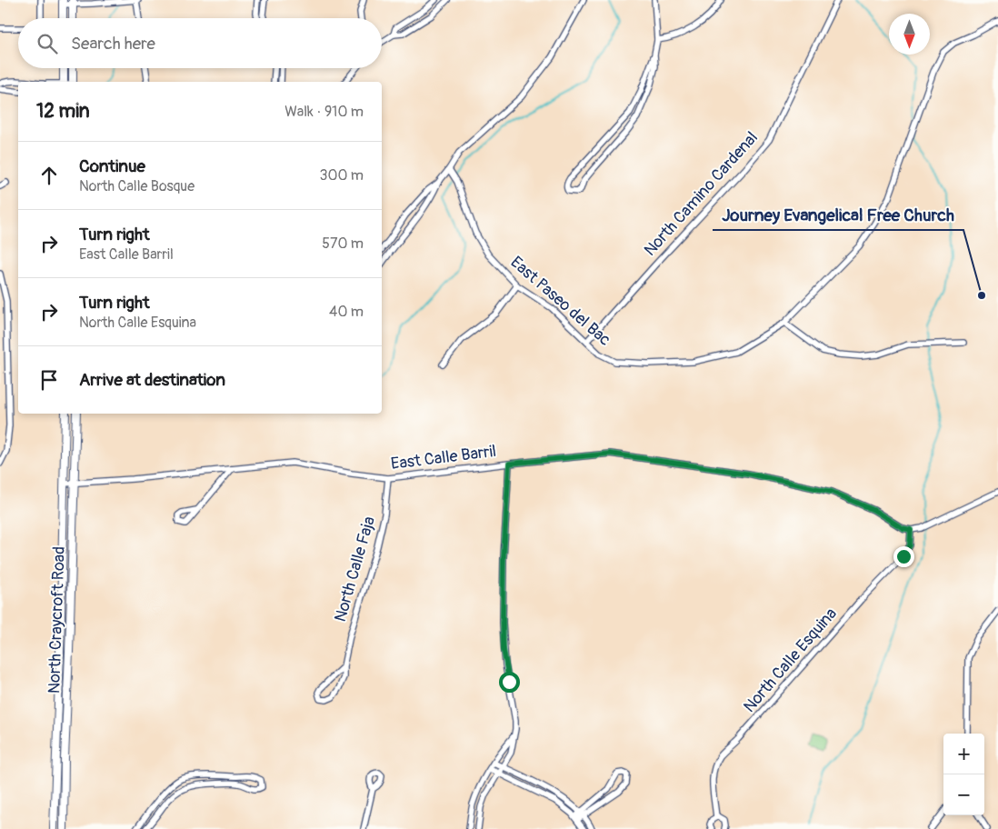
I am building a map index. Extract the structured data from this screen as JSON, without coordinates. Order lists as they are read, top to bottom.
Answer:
{
  "streets": {
    "main road": ["North Craycroft Road"],
    "street": [
      "North Camino Cardenal",
      "East Paseo del Bac",
      "East Calle Barril",
      "North Calle Faja",
      "North Calle Esquina"
    ]
  },
  "crossings": [
    ["North Camino Cardenal", "East Paseo del Bac"],
    ["East Calle Barril", "North Calle Faja"],
    ["East Calle Barril", "North Craycroft Road"],
    ["East Calle Barril", "North Calle Esquina"]
  ],
  "places": ["Journey Evangelical Free Church"],
  "north": "bottom",
  "page": {
    "search": "Search here",
    "heading": ["12 min", "Walk · 910 m"],
    "list": [
      ["Continue", "North Calle Bosque", "300 m"],
      ["Turn right", "East Calle Barril", "570 m"],
      ["Turn right", "North Calle Esquina", "40 m"],
      "Arrive at destination"
    ],
    "map_buttons": ["+", "−"]
  }
}
